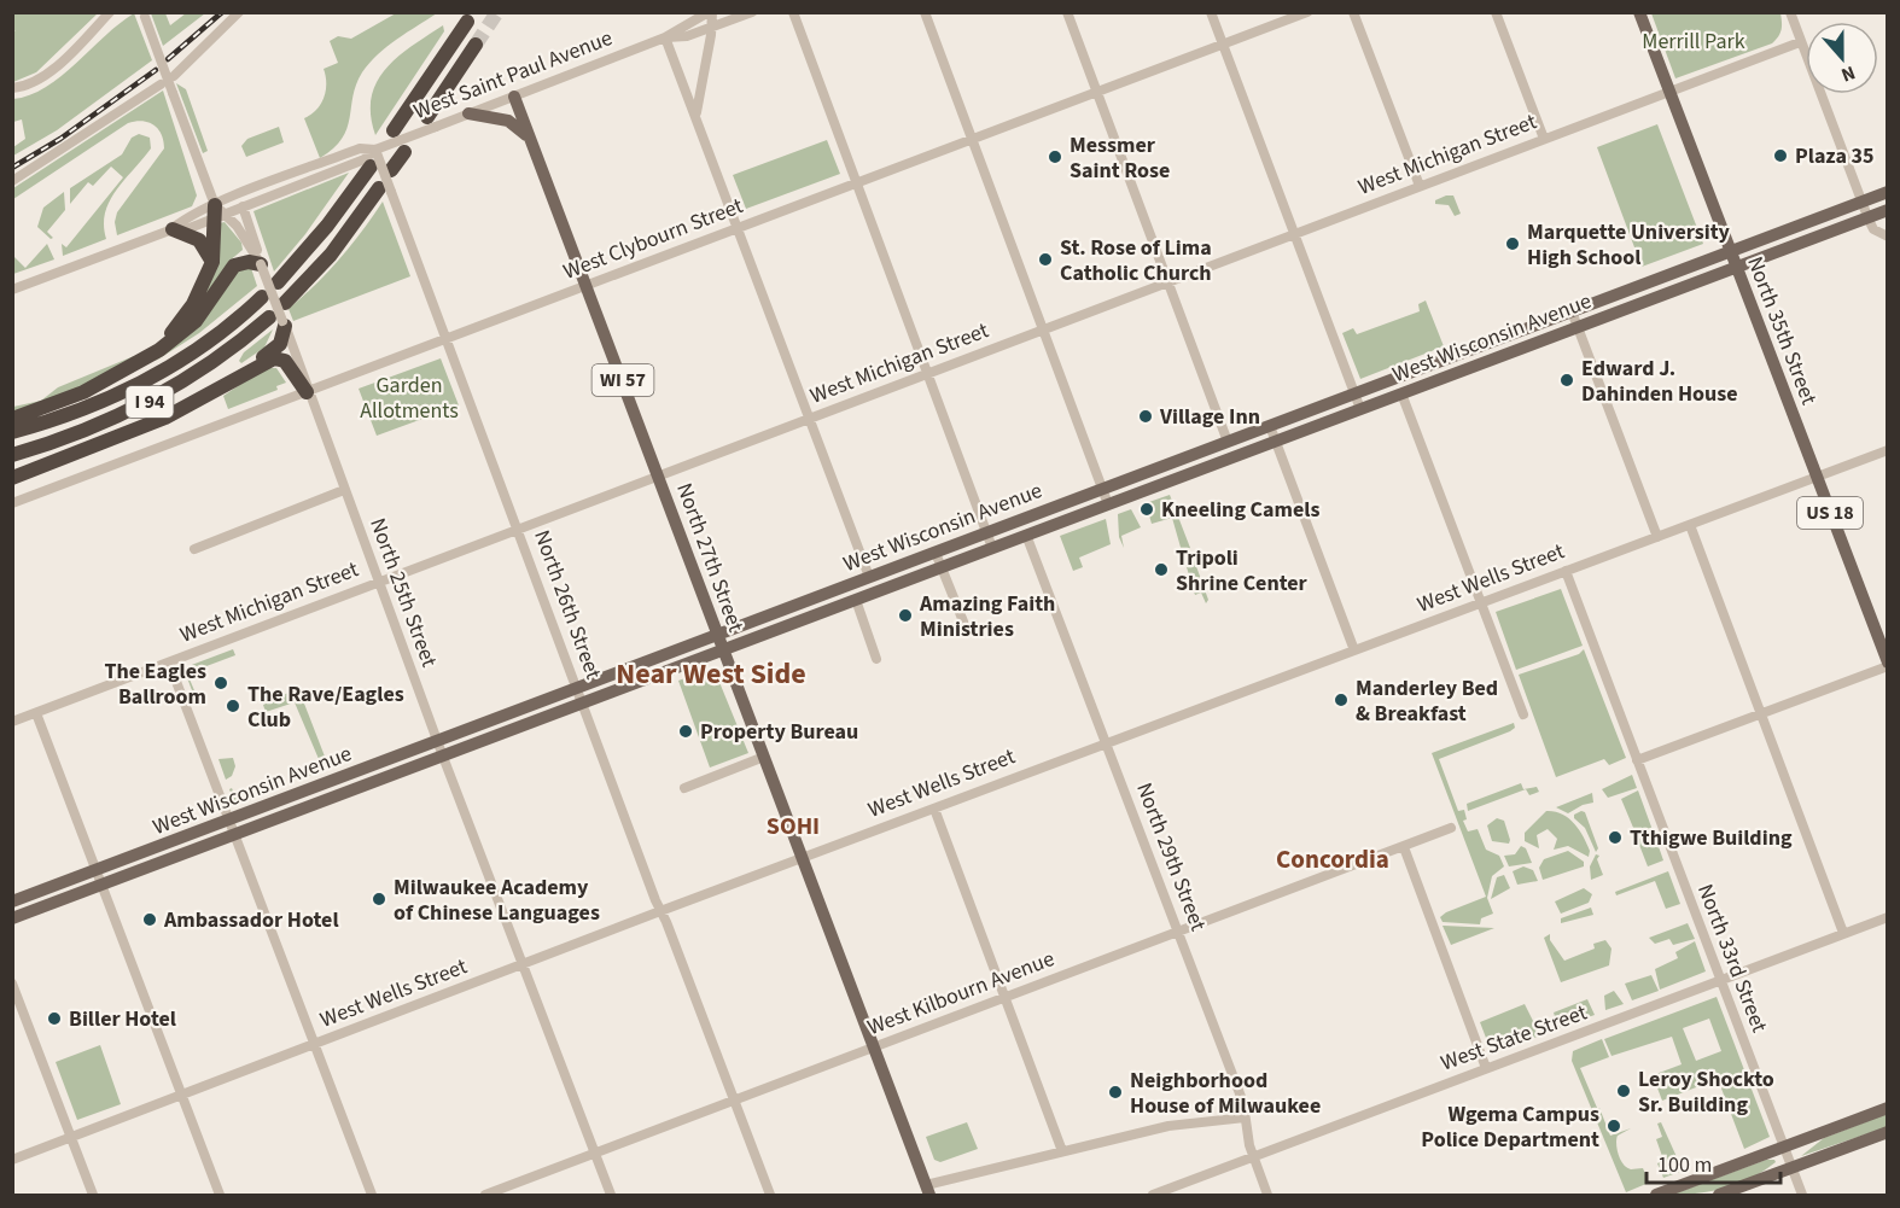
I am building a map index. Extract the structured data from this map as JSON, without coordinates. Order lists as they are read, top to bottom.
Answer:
{
  "streets": {
    "highway": ["I 94"],
    "main road": [
      "North 35th Street",
      "West Wisconsin Avenue",
      "WI 57",
      "US 18",
      "North 27th Street"
    ],
    "street": [
      "West Saint Paul Avenue",
      "West Michigan Street",
      "West Clybourn Street",
      "West Wells Street",
      "North 25th Street",
      "North 26th Street",
      "North 29th Street",
      "North 33rd Street",
      "West Kilbourn Avenue",
      "West State Street"
    ]
  },
  "crossings": [
    ["West Saint Paul Avenue", "North 27th Street"],
    ["West Saint Paul Avenue", "North 25th Street"],
    ["West Saint Paul Avenue", "North 26th Street"],
    ["West Michigan Street", "North 35th Street"],
    ["West Michigan Street", "North 27th Street"],
    ["West Michigan Street", "North 25th Street"],
    ["West Michigan Street", "North 26th Street"],
    ["West Clybourn Street", "North 27th Street"],
    ["West Clybourn Street", "North 25th Street"],
    ["West Clybourn Street", "North 26th Street"],
    ["North 35th Street", "West Wisconsin Avenue"],
    ["North 35th Street", "West Wells Street"],
    ["West Wisconsin Avenue", "North 27th Street"],
    ["West Wisconsin Avenue", "North 25th Street"],
    ["West Wisconsin Avenue", "North 26th Street"],
    ["West Wisconsin Avenue", "North 29th Street"],
    ["I 94", "North 25th Street"],
    ["North 27th Street", "West Wells Street"],
    ["North 27th Street", "West Kilbourn Avenue"],
    ["West Wells Street", "North 25th Street"],
    ["West Wells Street", "North 26th Street"],
    ["West Wells Street", "North 29th Street"],
    ["West Wells Street", "North 33rd Street"],
    ["North 25th Street", "West Kilbourn Avenue"],
    ["North 26th Street", "West Kilbourn Avenue"],
    ["North 29th Street", "West Kilbourn Avenue"],
    ["North 29th Street", "West State Street"],
    ["North 33rd Street", "West State Street"]
  ],
  "districts": ["Near West Side", "SOHI", "Concordia"],
  "parks": ["Merrill Park", "Garden Allotments"],
  "places": [
    "Plaza 35",
    "Messmer Saint Rose",
    "Marquette University High School",
    "St. Rose of Lima Catholic Church",
    "Edward J. Dahinden House",
    "Village Inn",
    "Kneeling Camels",
    "Tripoli Shrine Center",
    "Amazing Faith Ministries",
    "The Eagles Ballroom",
    "Manderley Bed & Breakfast",
    "The Rave/Eagles Club",
    "Property Bureau",
    "Tthigwe Building",
    "Milwaukee Academy of Chinese Languages",
    "Ambassador Hotel",
    "Biller Hotel",
    "Leroy Shockto Sr. Building",
    "Neighborhood House of Milwaukee",
    "Wgema Campus Police Department"
  ],
  "scale_bar": "100 m",
  "north": "bottom"
}
